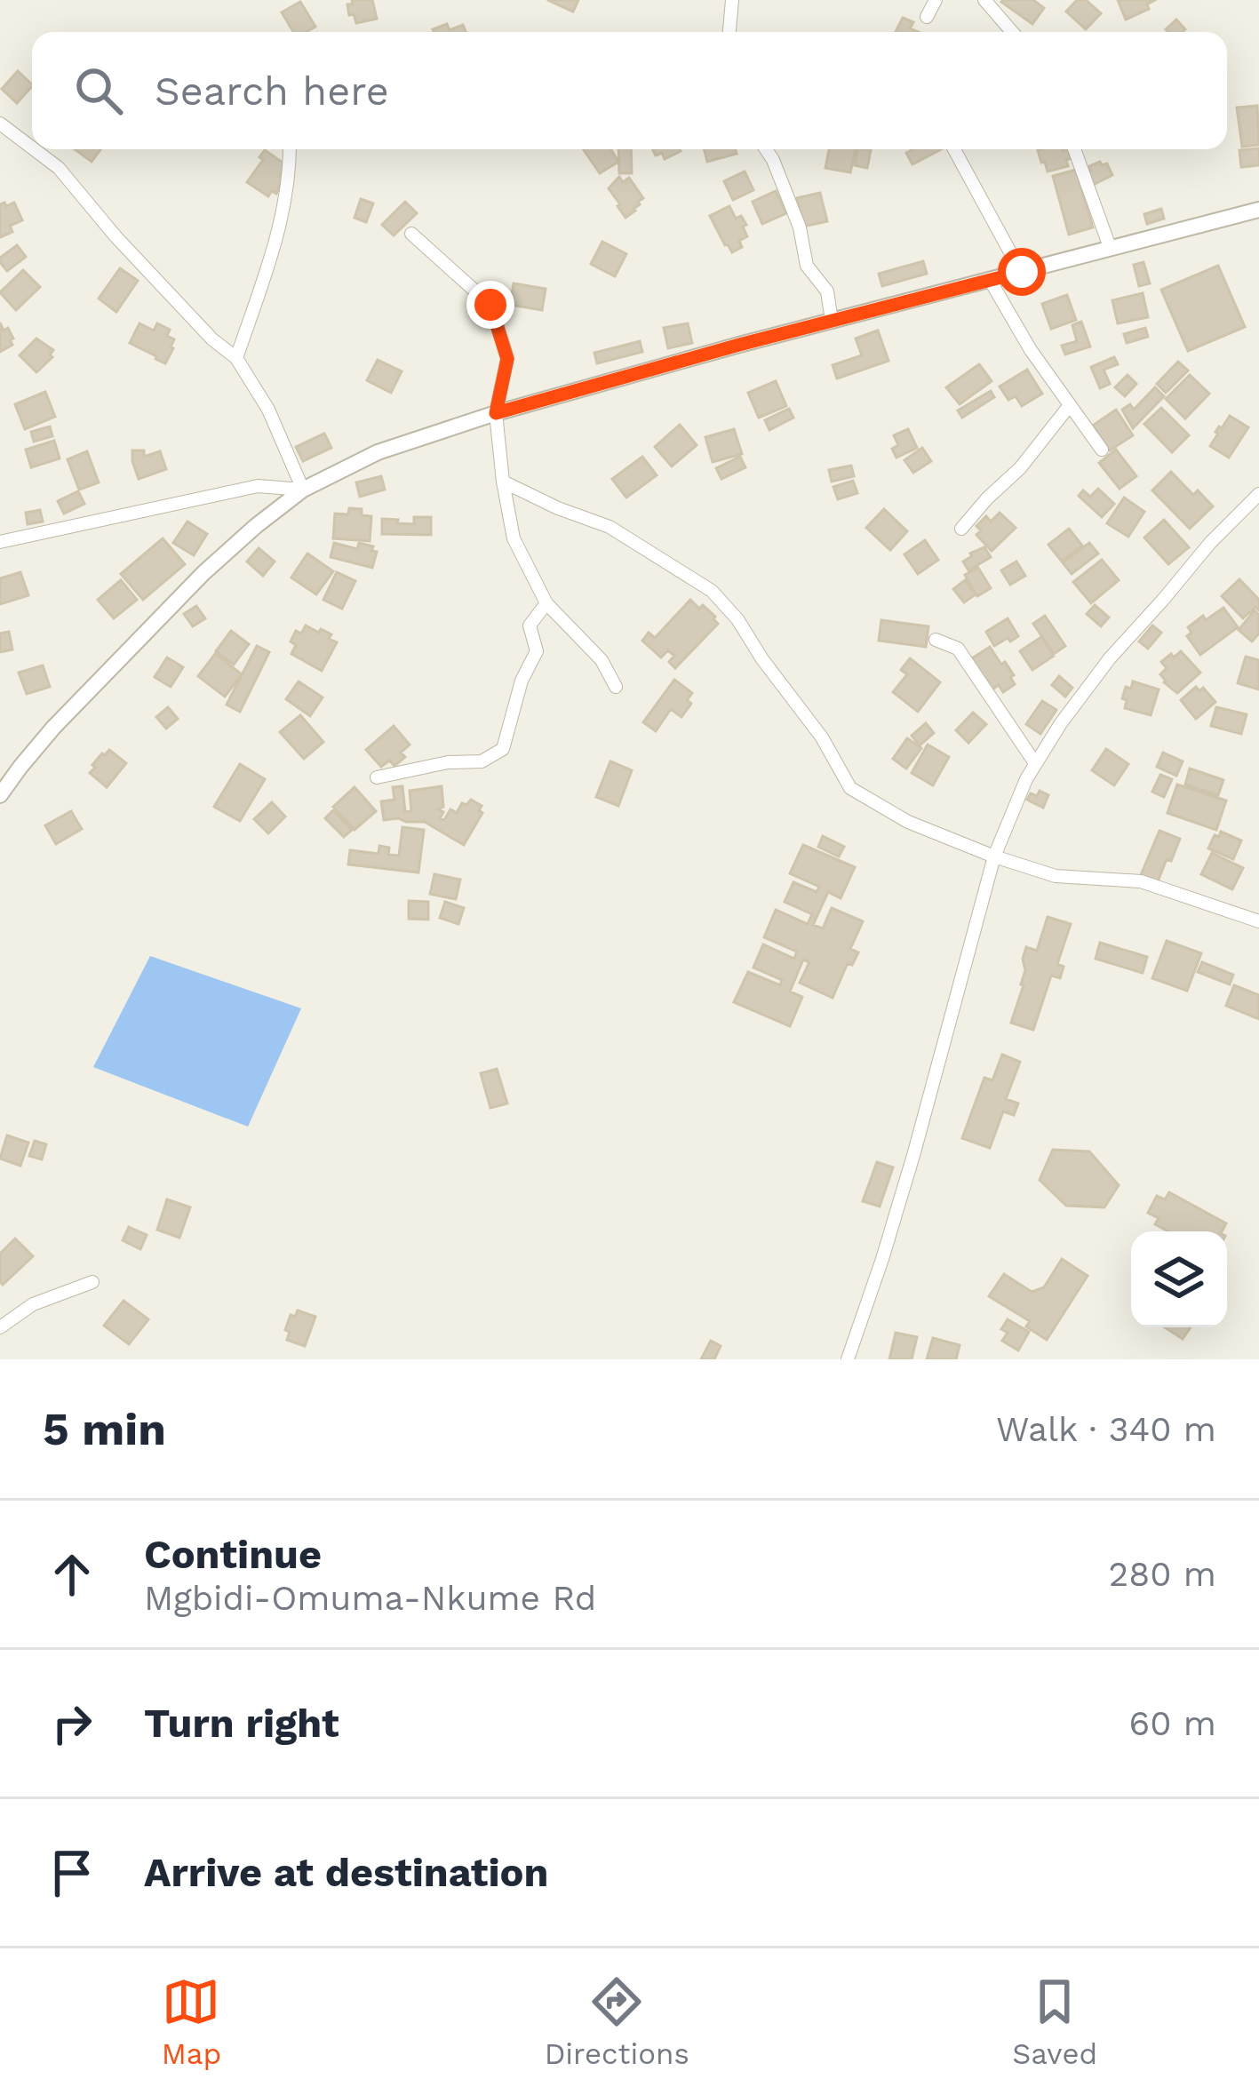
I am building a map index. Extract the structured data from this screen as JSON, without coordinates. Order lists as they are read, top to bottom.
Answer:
{
  "page": {
    "search": "Search here",
    "heading": ["5 min", "Walk · 340 m"],
    "list": [
      ["Continue", "Mgbidi-Omuma-Nkume Rd", "280 m"],
      ["Turn right", "60 m"],
      "Arrive at destination"
    ],
    "nav": ["Map", "Directions", "Saved"]
  }
}
